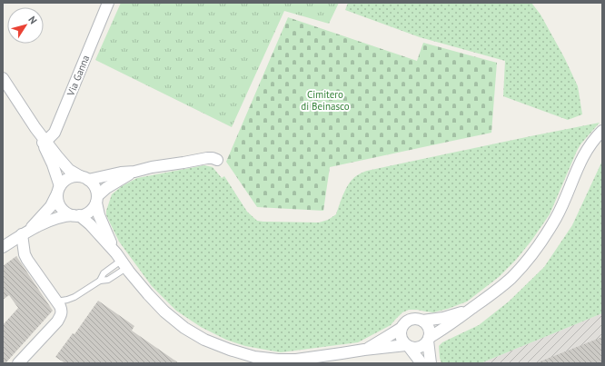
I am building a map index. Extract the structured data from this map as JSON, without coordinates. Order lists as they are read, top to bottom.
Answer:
{
  "streets": {
    "street": ["Via Ganna"]
  },
  "parks": ["Cimitero di Beinasco"],
  "north": "top right"
}
